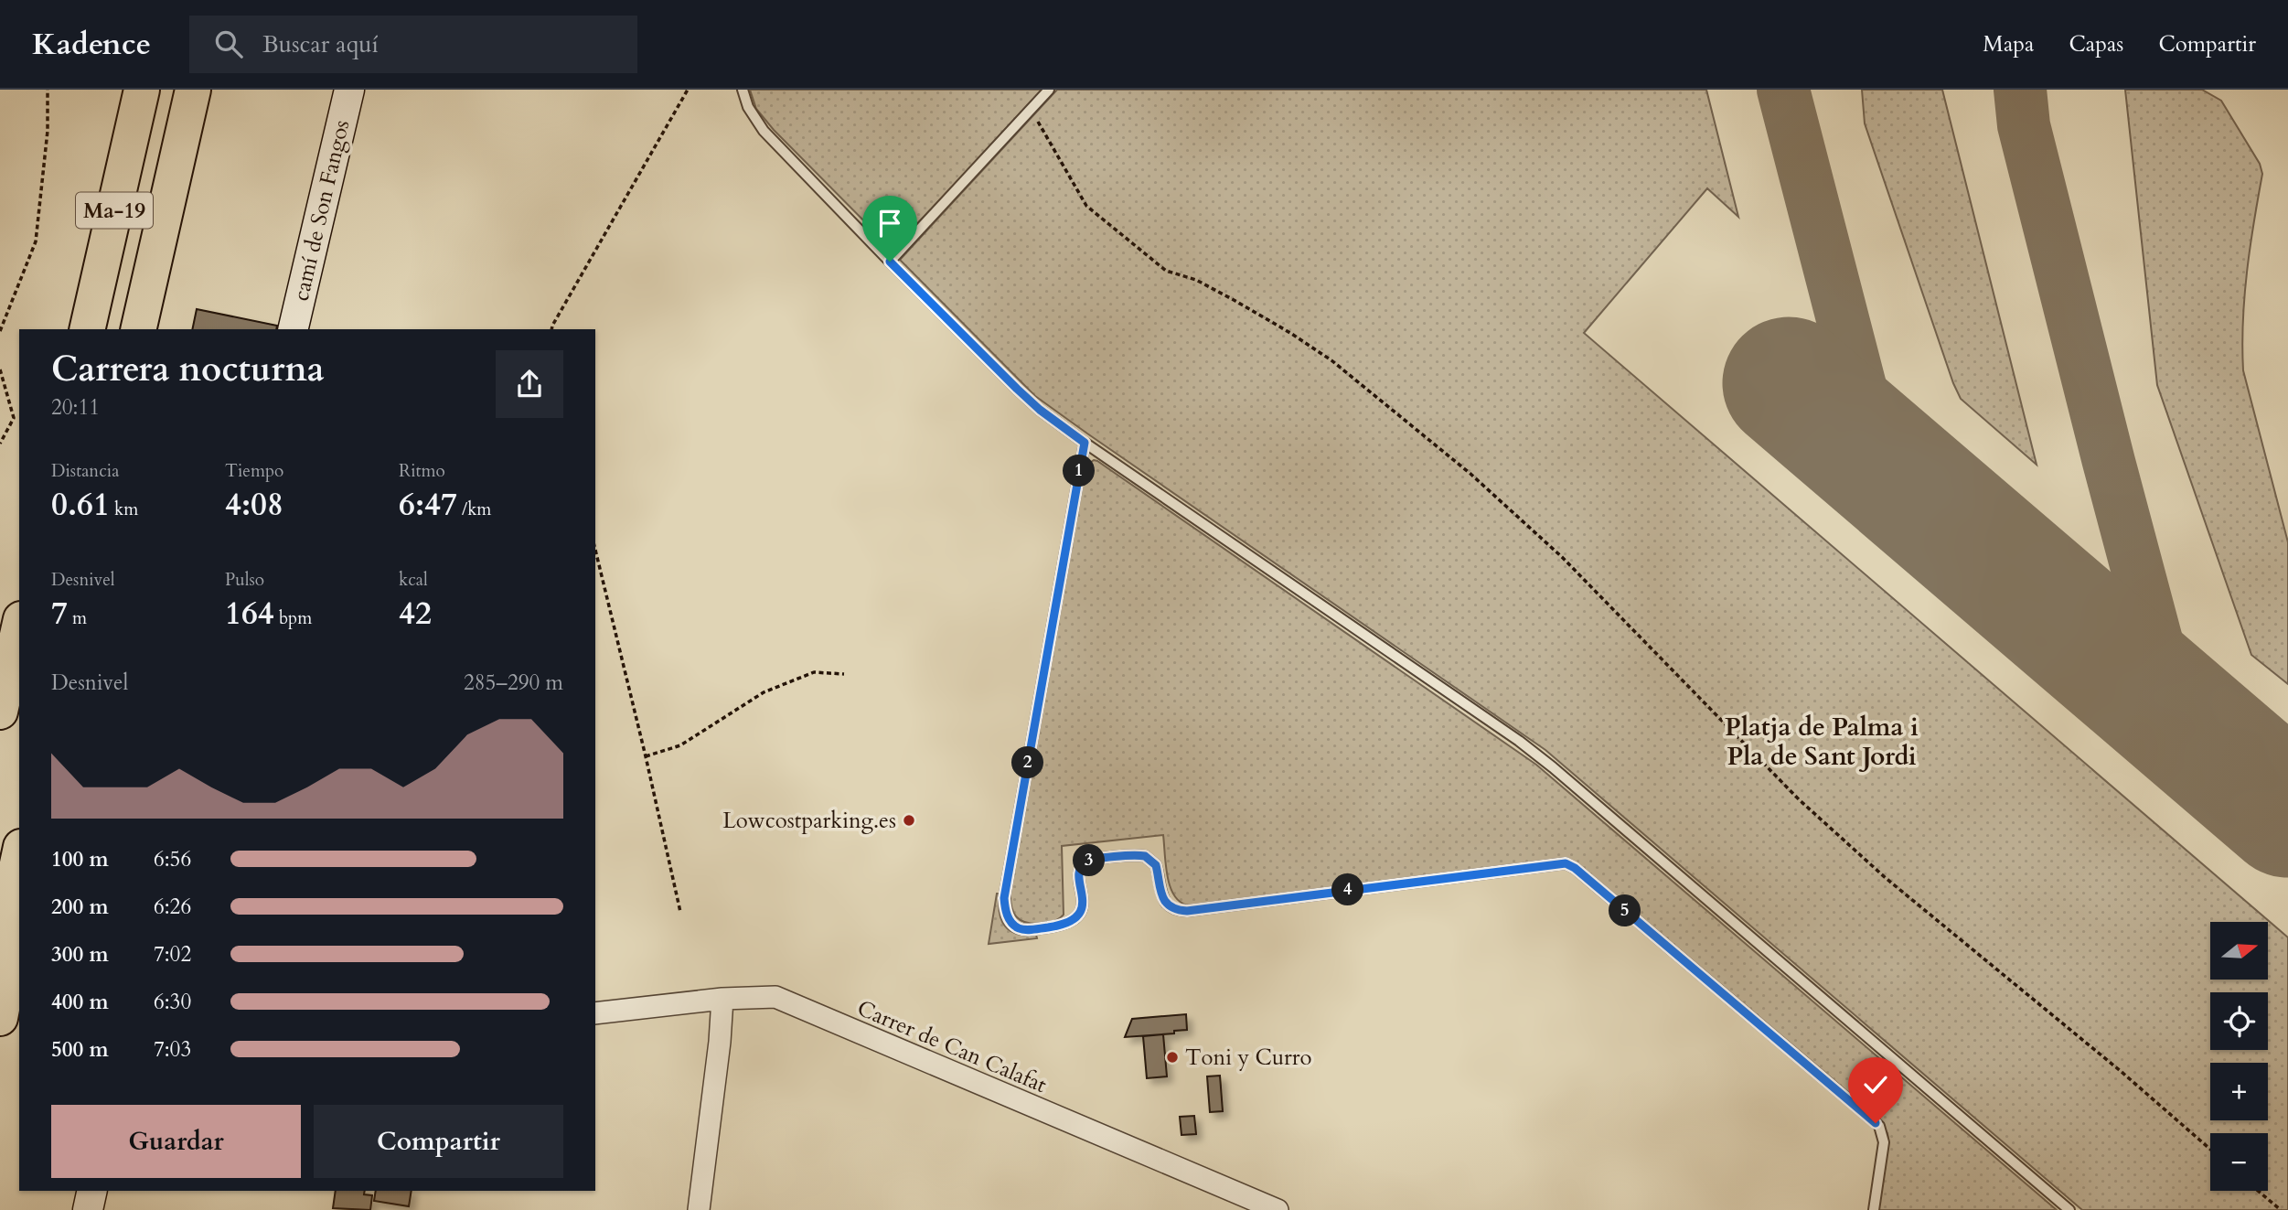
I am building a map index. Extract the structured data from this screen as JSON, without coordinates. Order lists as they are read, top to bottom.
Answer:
{
  "streets": {
    "highway": ["Ma-19"],
    "street": ["camí de Son Fangos", "Carrer de Can Calafat"]
  },
  "districts": ["Platja de Palma i Pla de Sant Jordi"],
  "places": ["Lowcostparking.es", "Toni y Curro"],
  "north": "right",
  "page": {
    "header": "Kadence",
    "search": "Buscar aquí",
    "nav": ["Mapa", "Capas", "Compartir"],
    "heading": ["Carrera nocturna", "20:11"],
    "stats": [
      ["Distancia", "0.61 km"],
      ["Tiempo", "4:08"],
      ["Ritmo", "6:47 /km"],
      ["Desnivel", "7 m"],
      ["Pulso", "164 bpm"],
      ["kcal", "42"]
    ],
    "pins": [
      "1",
      "2",
      "3",
      "4",
      "5"
    ],
    "chart": ["Desnivel", "285–290 m"],
    "list": [
      {
        "name": "100 m",
        "note": "6:56"
      },
      {
        "name": "200 m",
        "note": "6:26"
      },
      {
        "name": "300 m",
        "note": "7:02"
      },
      {
        "name": "400 m",
        "note": "6:30"
      },
      {
        "name": "500 m",
        "note": "7:03"
      }
    ],
    "map_buttons": ["+", "−"],
    "buttons": ["Guardar", "Compartir"]
  }
}
